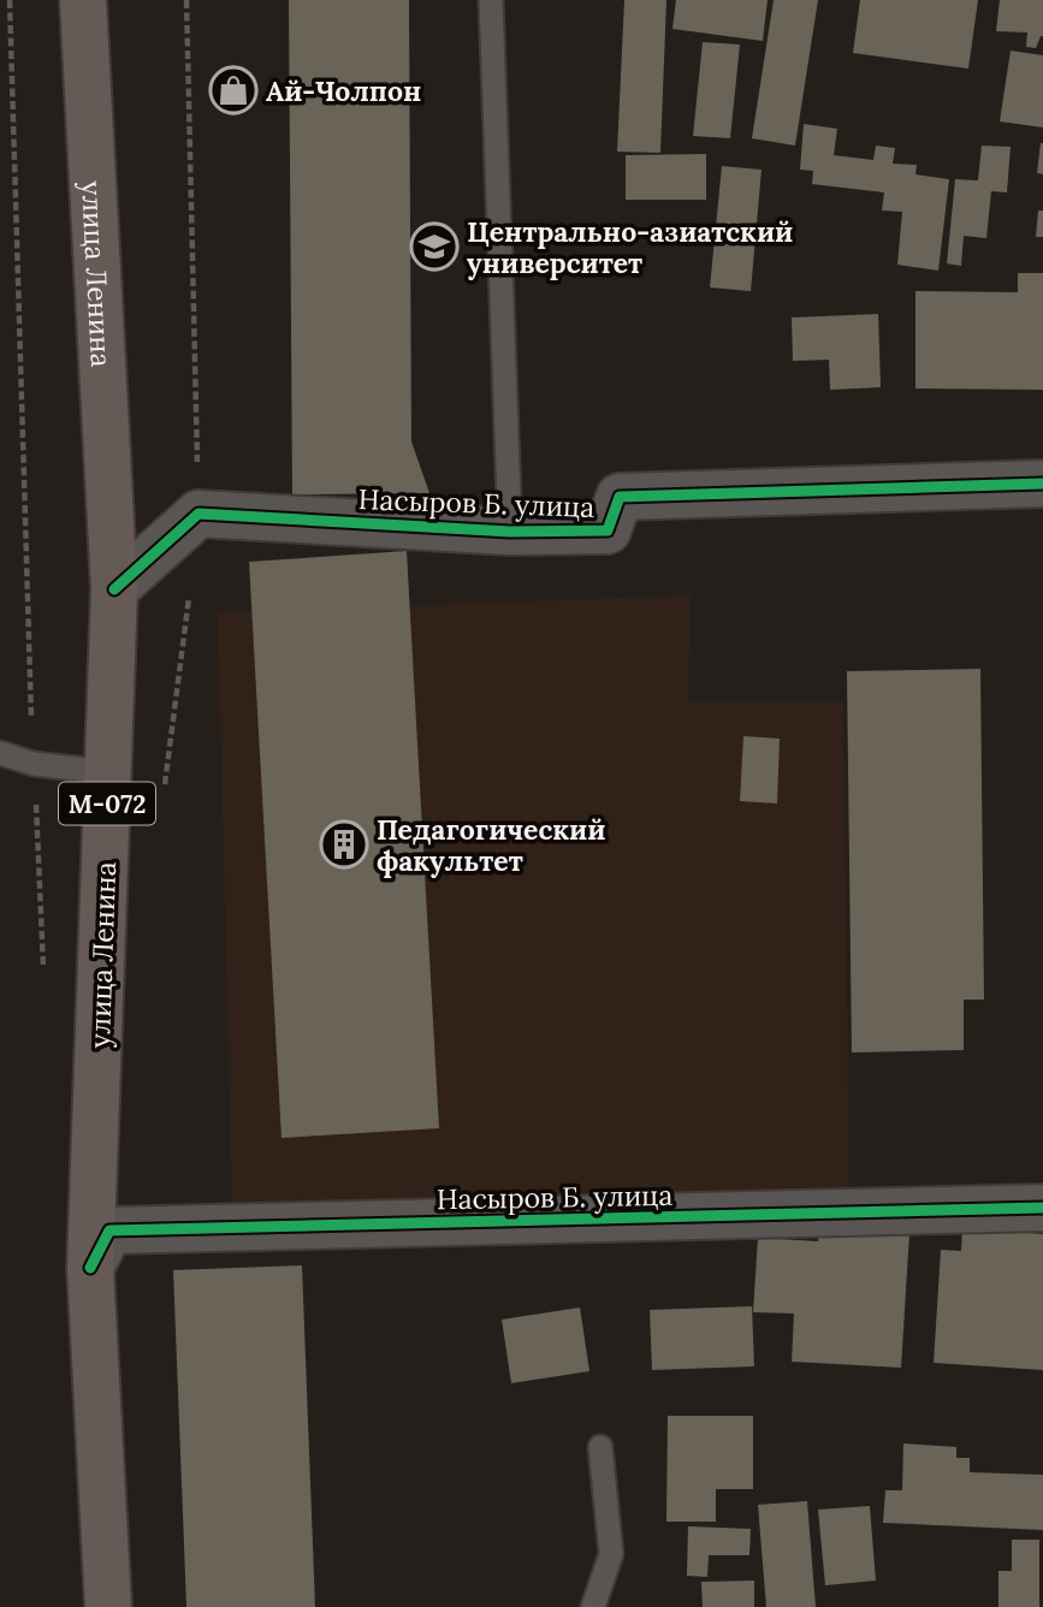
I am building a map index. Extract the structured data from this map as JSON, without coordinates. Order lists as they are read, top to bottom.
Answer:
{
  "streets": {
    "main road": ["улица Ленина", "М-072"],
    "street": ["Насыров Б. улица"]
  },
  "crossings": [
    ["улица Ленина", "Насыров Б. улица"]
  ],
  "places": {
    "shop": ["Ай-Чолпон"],
    "school or university": ["Центрально-азиатский университет"],
    "building": ["Педагогический факультет"]
  }
}
